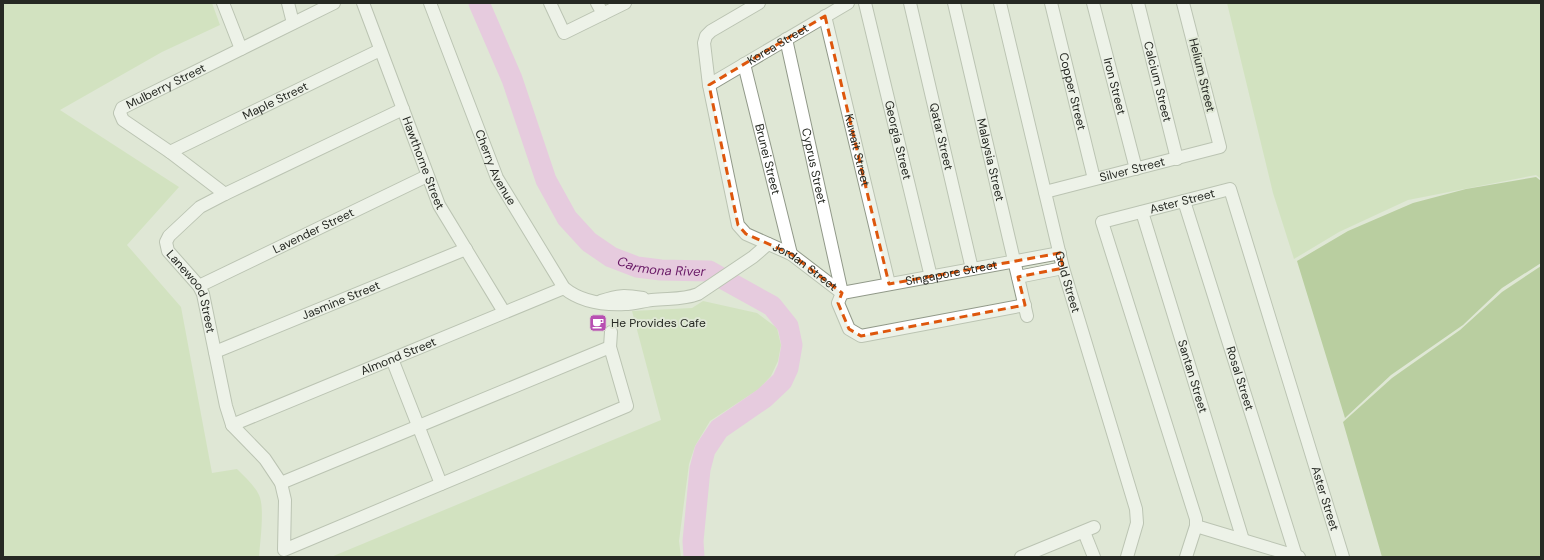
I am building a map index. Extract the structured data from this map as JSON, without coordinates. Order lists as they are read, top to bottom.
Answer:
{
  "streets": {
    "street": [
      "Korea Street",
      "Helium Street",
      "Calcium Street",
      "Iron Street",
      "Mulberry Street",
      "Copper Street",
      "Maple Street",
      "Qatar Street",
      "Georgia Street",
      "Kuwait Street",
      "Brunei Street",
      "Malaysia Street",
      "Hawthorne Street",
      "Cherry Avenue",
      "Cyprus Street",
      "Silver Street",
      "Aster Street",
      "Lavender Street",
      "Jordan Street",
      "Singapore Street",
      "Gold Street",
      "Lanewood Street",
      "Jasmine Street",
      "Almond Street",
      "Santan Street",
      "Rosal Street"
    ]
  },
  "crossings": [
    ["Korea Street", "Kuwait Street"],
    ["Korea Street", "Brunei Street"],
    ["Korea Street", "Cyprus Street"],
    ["Korea Street", "Jordan Street"],
    ["Helium Street", "Silver Street"],
    ["Calcium Street", "Silver Street"],
    ["Iron Street", "Silver Street"],
    ["Mulberry Street", "Maple Street"],
    ["Mulberry Street", "Lanewood Street"],
    ["Copper Street", "Silver Street"],
    ["Maple Street", "Hawthorne Street"],
    ["Qatar Street", "Singapore Street"],
    ["Georgia Street", "Singapore Street"],
    ["Kuwait Street", "Singapore Street"],
    ["Brunei Street", "Jordan Street"],
    ["Malaysia Street", "Jordan Street"],
    ["Malaysia Street", "Singapore Street"],
    ["Hawthorne Street", "Lavender Street"],
    ["Hawthorne Street", "Lanewood Street"],
    ["Hawthorne Street", "Jasmine Street"],
    ["Hawthorne Street", "Almond Street"],
    ["Cherry Avenue", "Jordan Street"],
    ["Cherry Avenue", "Almond Street"],
    ["Cyprus Street", "Jordan Street"],
    ["Cyprus Street", "Singapore Street"],
    ["Silver Street", "Gold Street"],
    ["Aster Street", "Santan Street"],
    ["Aster Street", "Rosal Street"],
    ["Lavender Street", "Lanewood Street"],
    ["Jordan Street", "Singapore Street"],
    ["Singapore Street", "Gold Street"],
    ["Lanewood Street", "Jasmine Street"],
    ["Lanewood Street", "Almond Street"]
  ],
  "water": ["Carmona River"],
  "places": {
    "cafe": ["He Provides Cafe"]
  }
}
